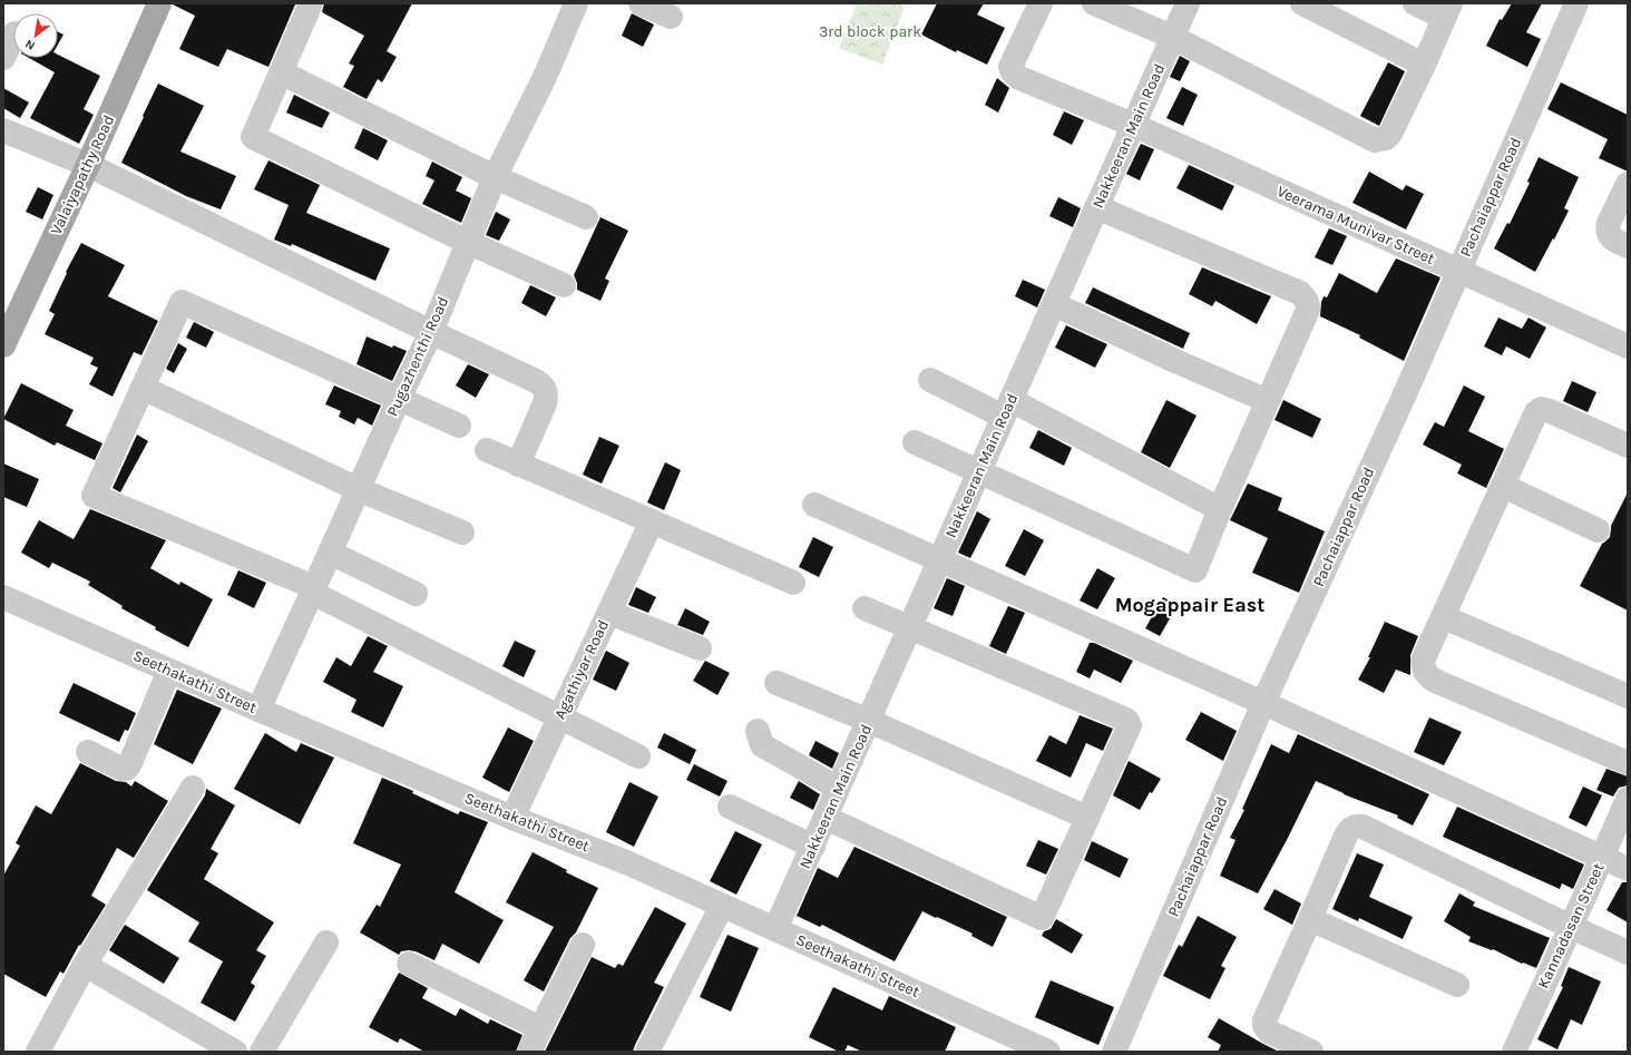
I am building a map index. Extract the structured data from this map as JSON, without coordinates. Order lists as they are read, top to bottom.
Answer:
{
  "streets": {
    "main road": ["Valaiyapathy Road"],
    "street": [
      "Nakkeeran Main Road",
      "Pachaiappar Road",
      "Veerama Munivar Street",
      "Pugazhenthi Road",
      "Agathiyar Road",
      "Seethakathi Street",
      "Kannadasan Street"
    ]
  },
  "crossings": [
    ["Nakkeeran Main Road", "Veerama Munivar Street"],
    ["Nakkeeran Main Road", "Seethakathi Street"],
    ["Pachaiappar Road", "Veerama Munivar Street"],
    ["Pugazhenthi Road", "Seethakathi Street"],
    ["Agathiyar Road", "Seethakathi Street"]
  ],
  "districts": ["Mogappair East"],
  "parks": ["3rd block park"],
  "north": "bottom left"
}
